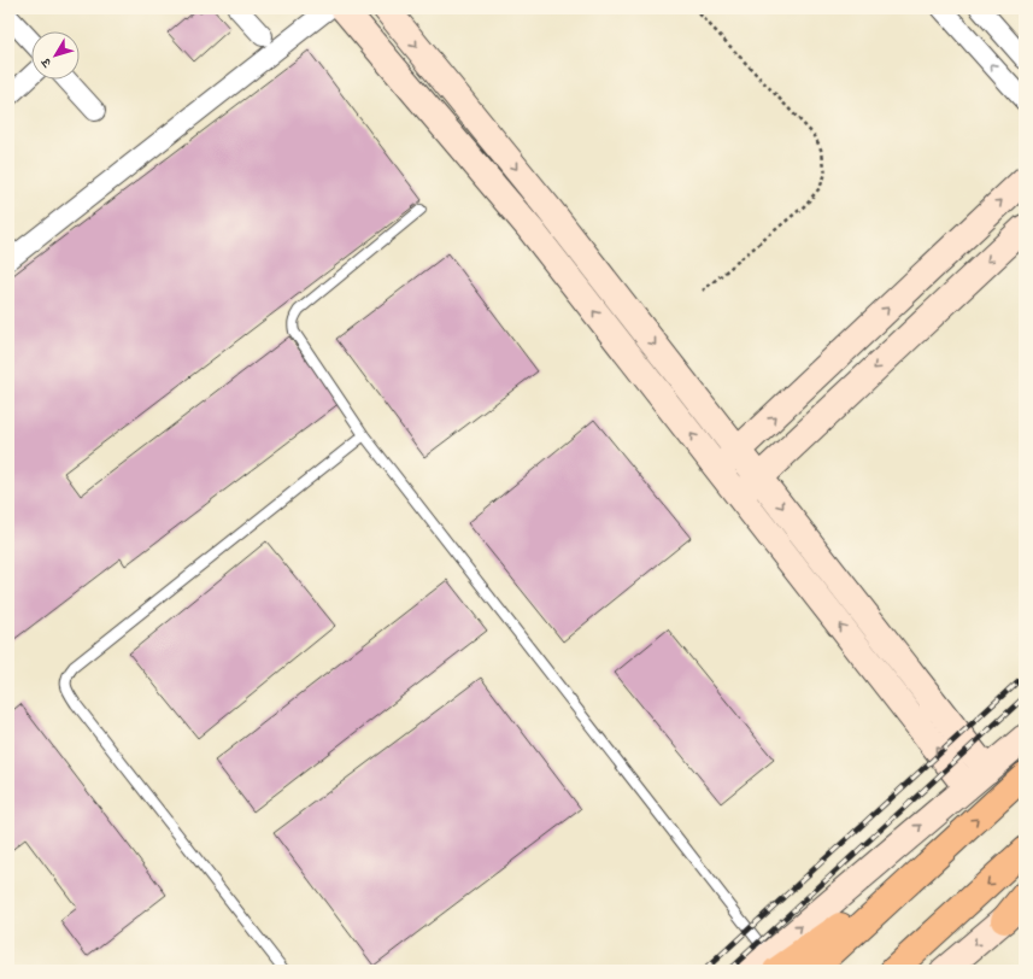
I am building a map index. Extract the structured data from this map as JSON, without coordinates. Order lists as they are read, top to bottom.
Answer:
{
  "north": "bottom left"
}
